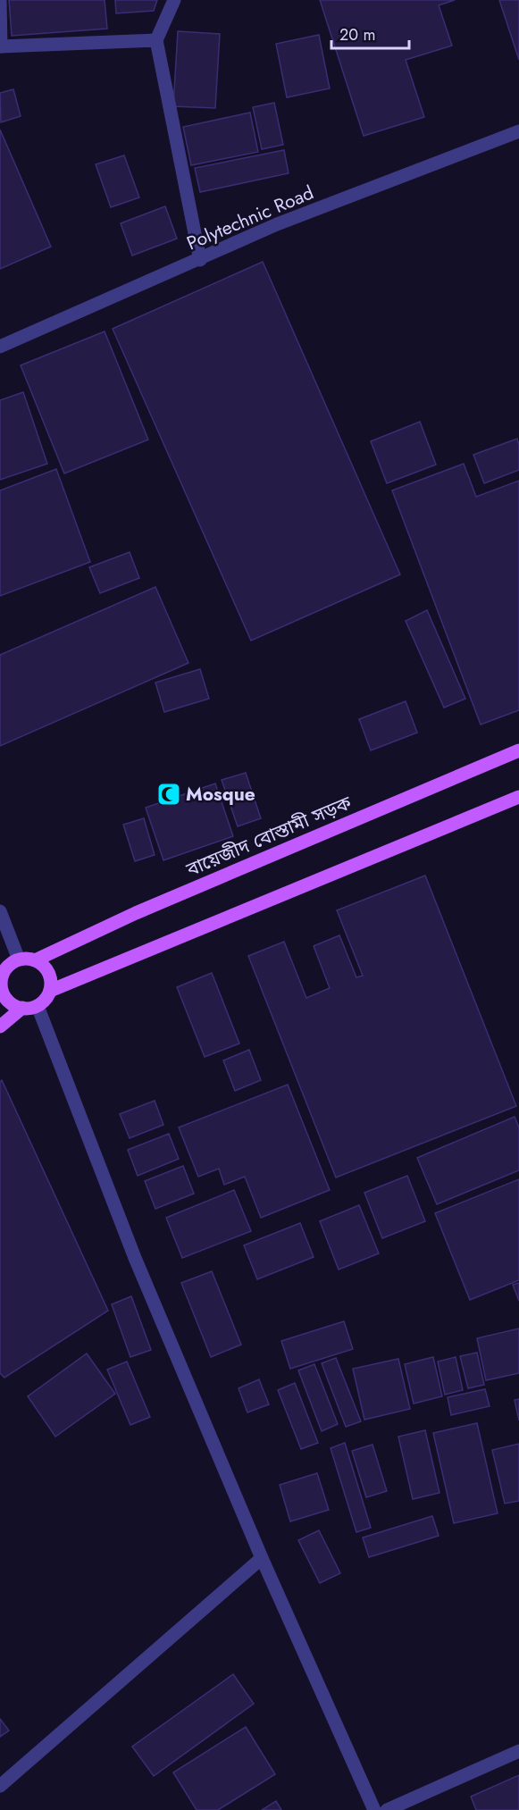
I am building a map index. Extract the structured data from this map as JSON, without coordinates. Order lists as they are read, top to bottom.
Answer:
{
  "streets": {
    "main road": ["বায়েজীদ বোস্তামী সড়ক"],
    "street": ["Polytechnic Road"]
  },
  "places": {
    "mosque": ["Mosque"]
  },
  "scale_bar": "20 m"
}
